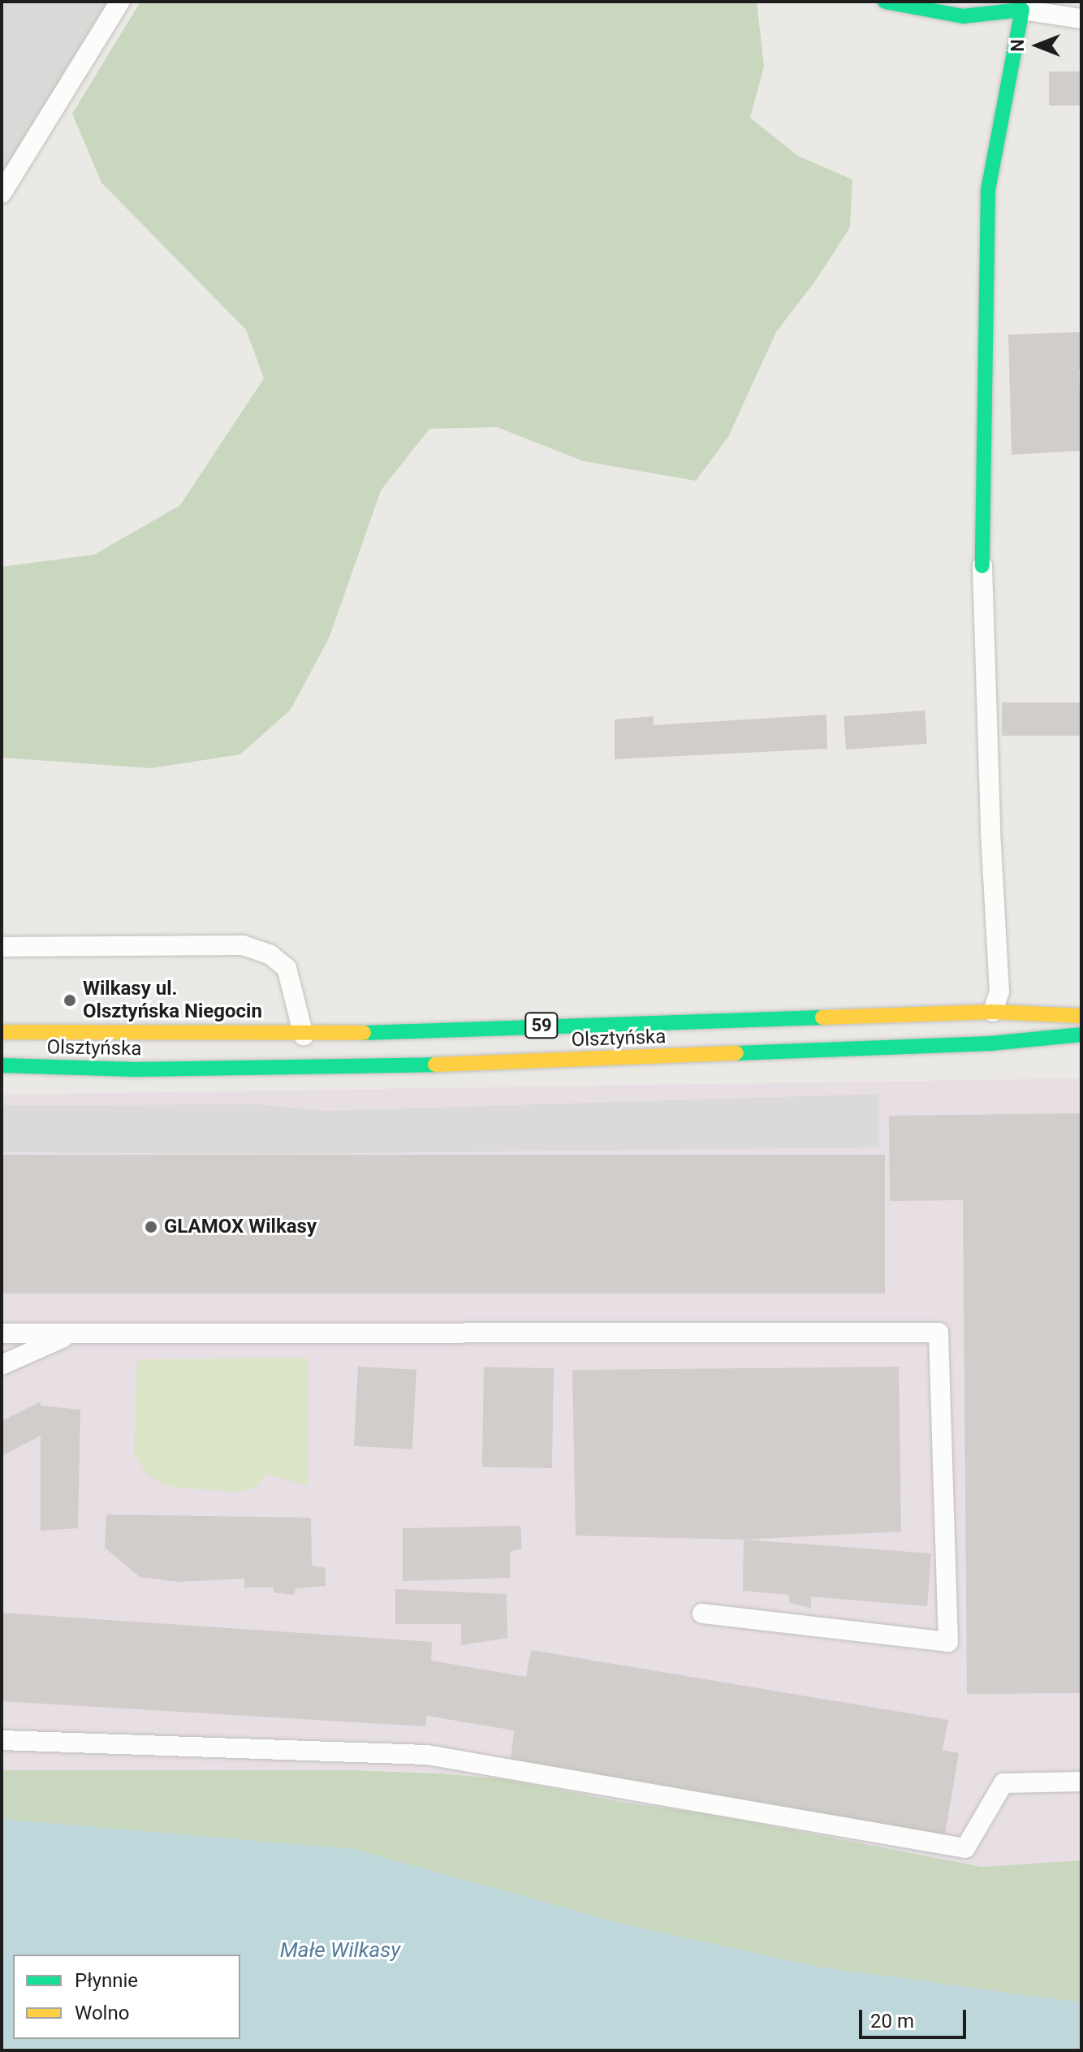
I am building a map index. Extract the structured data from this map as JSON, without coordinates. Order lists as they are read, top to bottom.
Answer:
{
  "streets": {
    "main road": ["59", "Olsztyńska"]
  },
  "water": ["Małe Wilkasy"],
  "places": ["Wilkasy ul. Olsztyńska Niegocin", "GLAMOX Wilkasy"],
  "legend": ["Płynnie", "Wolno"],
  "scale_bar": "20 m",
  "north": "left"
}
